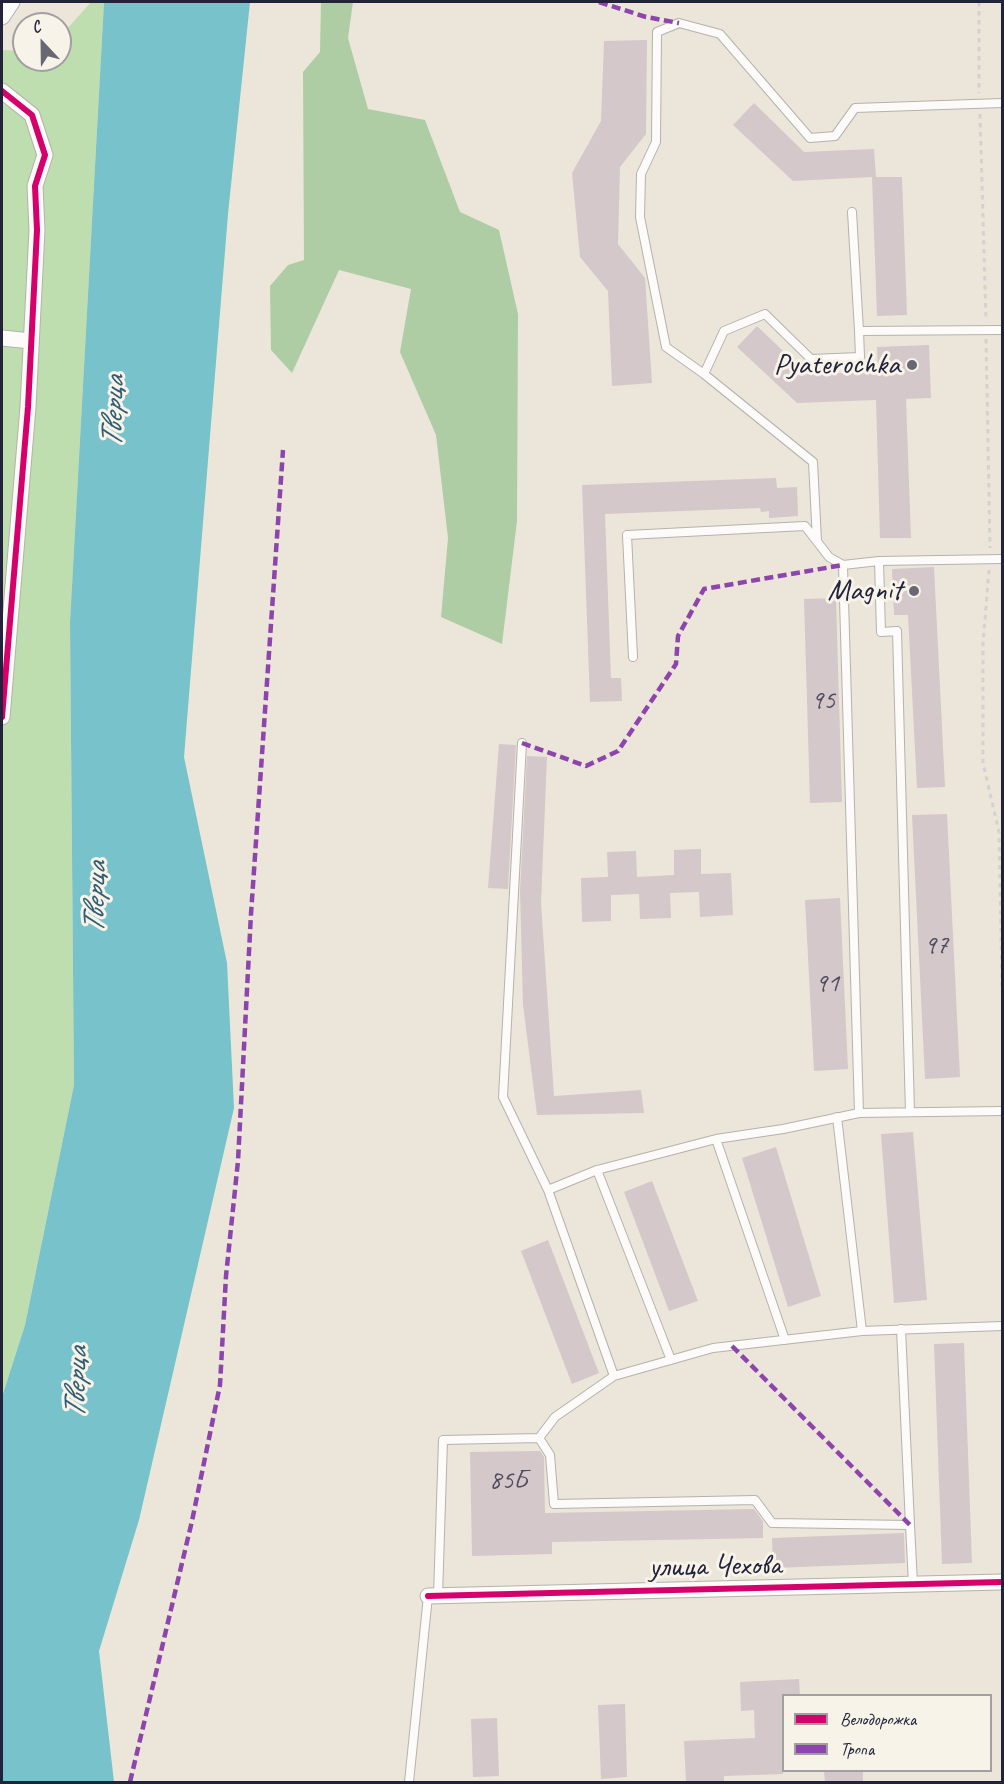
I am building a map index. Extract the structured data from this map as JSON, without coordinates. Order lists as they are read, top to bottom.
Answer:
{
  "streets": {
    "street": ["улица Чехова"]
  },
  "water": ["Тверца"],
  "places": ["Pyaterochka", "Magnit"],
  "house_numbers": [
    "95",
    "97",
    "91",
    "85Б"
  ],
  "legend": ["Велодорожка", "Тропа"],
  "north": "top"
}
